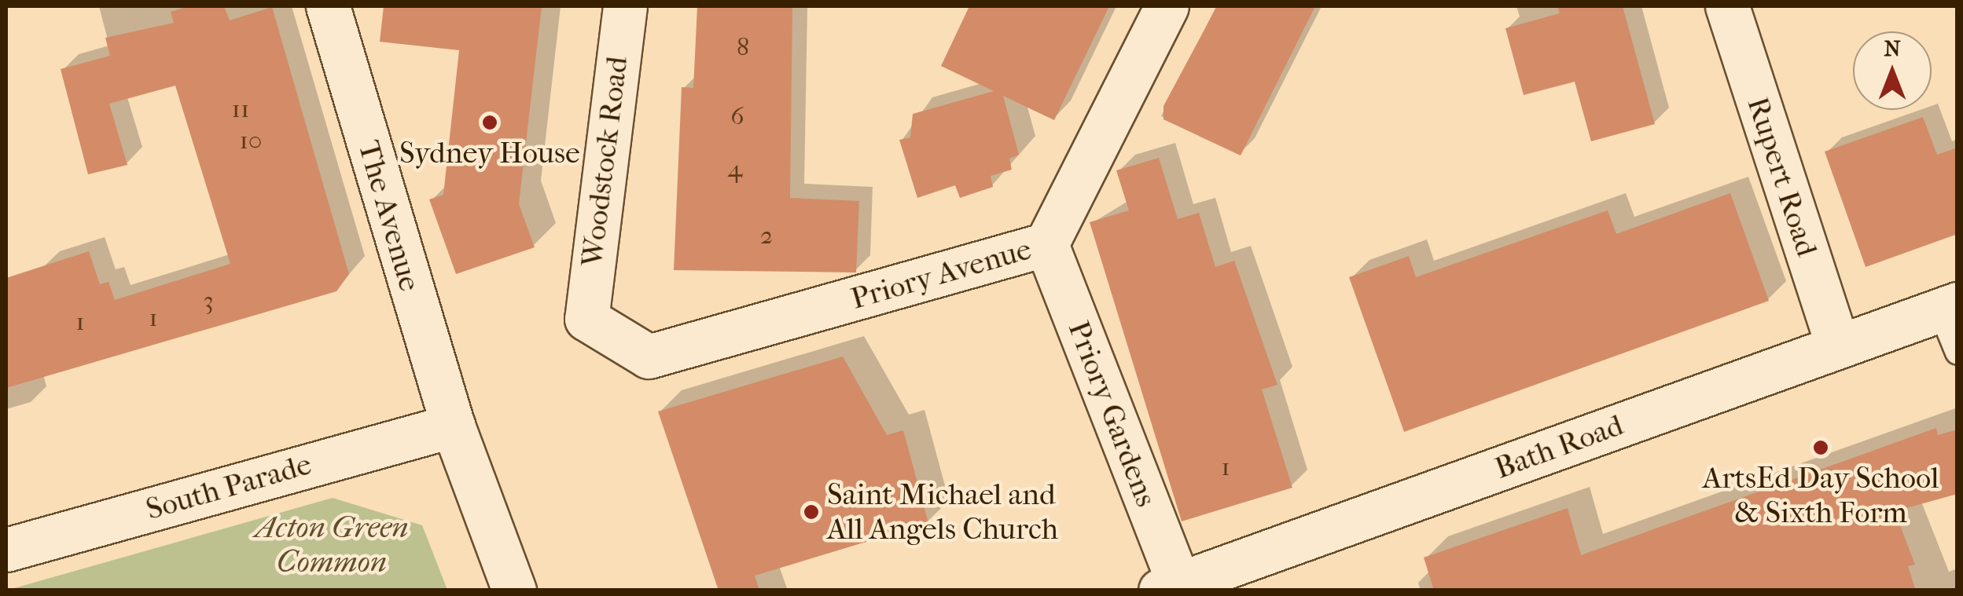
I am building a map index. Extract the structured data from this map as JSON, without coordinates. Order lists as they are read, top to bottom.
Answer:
{
  "streets": {
    "main road": [
      "Woodstock Road",
      "Rupert Road",
      "The Avenue",
      "Priory Avenue",
      "Priory Gardens",
      "Bath Road",
      "South Parade"
    ]
  },
  "crossings": [
    ["Woodstock Road", "Priory Avenue"],
    ["Rupert Road", "Bath Road"],
    ["The Avenue", "South Parade"],
    ["Priory Avenue", "Priory Gardens"],
    ["Priory Gardens", "Bath Road"]
  ],
  "parks": ["Acton Green Common"],
  "places": ["Sydney House", "ArtsEd Day School & Sixth Form", "Saint Michael and All Angels Church"],
  "house_numbers": [
    "8",
    "11",
    "6",
    "10",
    "4",
    "2",
    "3",
    "1",
    "1",
    "1"
  ],
  "north": "top"
}
